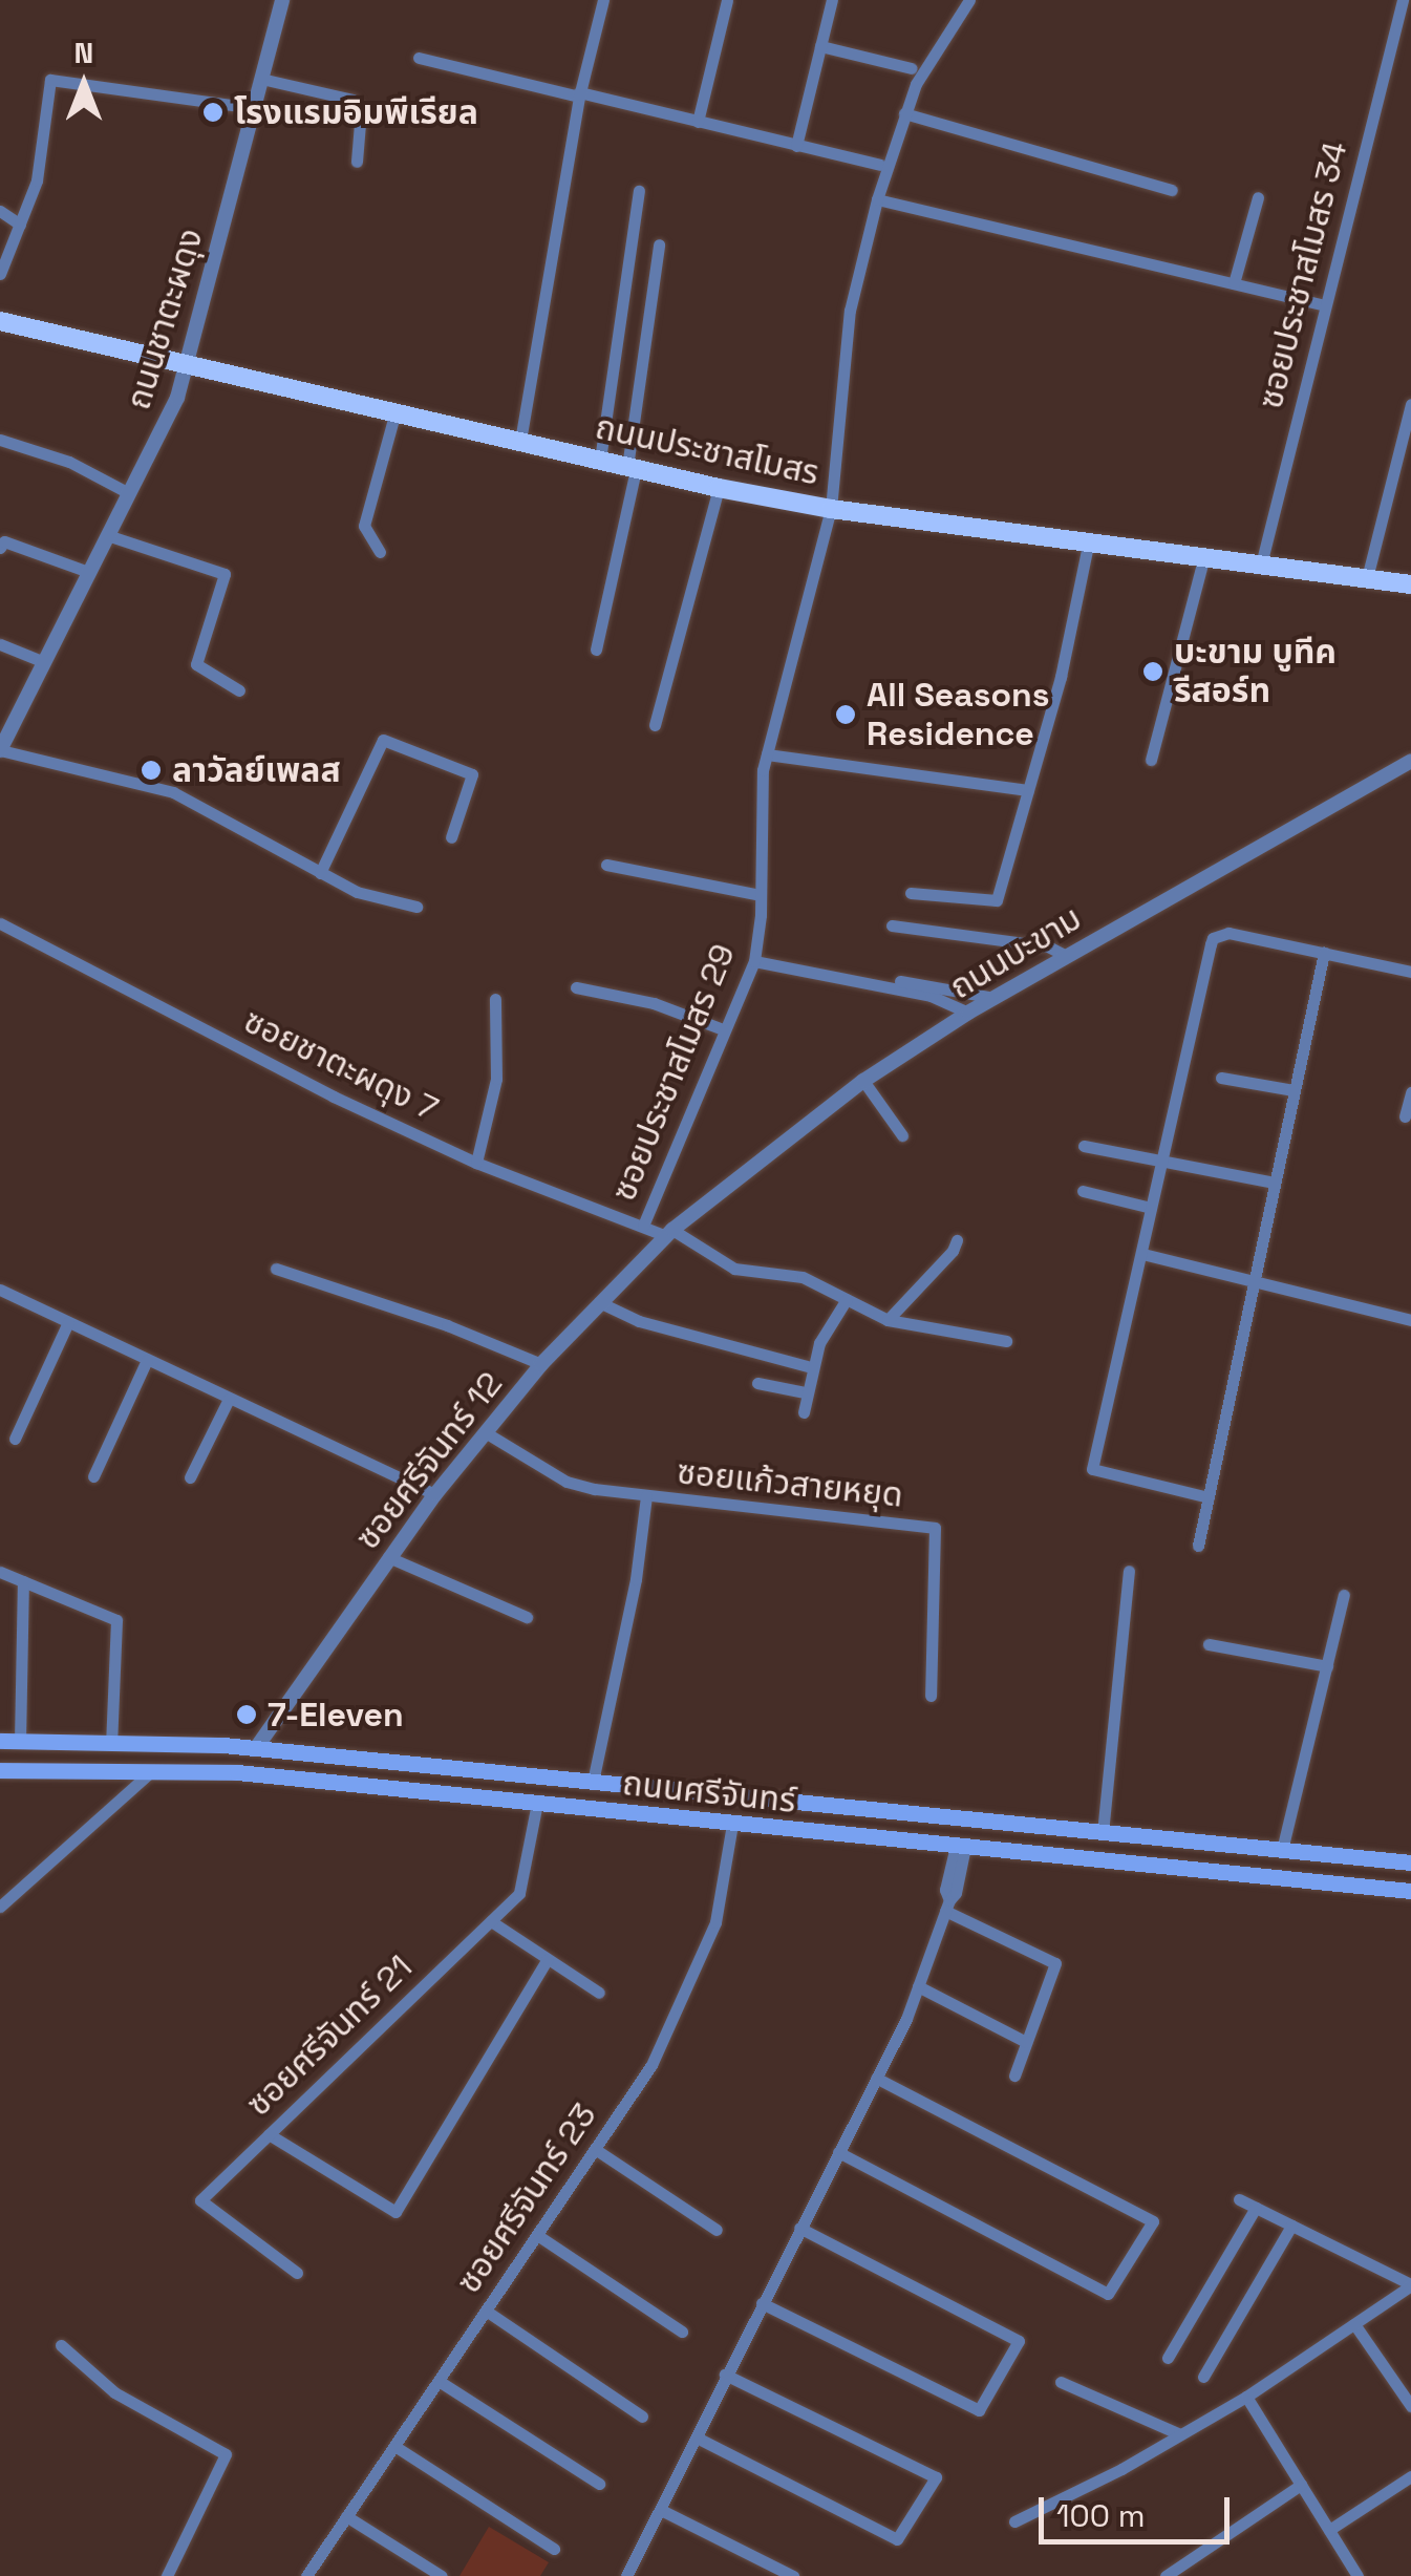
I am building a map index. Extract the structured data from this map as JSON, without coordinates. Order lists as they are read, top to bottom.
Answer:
{
  "streets": {
    "main road": ["ถนนประชาสโมสร", "ถนนศรีจันทร์"],
    "street": [
      "ซอยประชาสโมสร 34",
      "ถนนชาตะผดุง",
      "ถนนบะขาม",
      "ซอยชาตะผดุง 7",
      "ซอยประชาสโมสร 29",
      "ซอยศรีจันทร์ 12",
      "ซอยแก้วสายหยุด",
      "ซอยศรีจันทร์ 21",
      "ซอยศรีจันทร์ 23"
    ]
  },
  "crossings": [
    ["ซอยประชาสโมสร 34", "ถนนประชาสโมสร"],
    ["ถนนชาตะผดุง", "ถนนประชาสโมสร"],
    ["ถนนประชาสโมสร", "ซอยประชาสโมสร 29"],
    ["ถนนบะขาม", "ซอยชาตะผดุง 7"],
    ["ถนนบะขาม", "ซอยศรีจันทร์ 12"],
    ["ซอยชาตะผดุง 7", "ซอยประชาสโมสร 29"],
    ["ซอยชาตะผดุง 7", "ซอยศรีจันทร์ 12"],
    ["ซอยศรีจันทร์ 12", "ซอยแก้วสายหยุด"],
    ["ซอยศรีจันทร์ 12", "ถนนศรีจันทร์"],
    ["ถนนศรีจันทร์", "ซอยศรีจันทร์ 21"],
    ["ถนนศรีจันทร์", "ซอยศรีจันทร์ 23"]
  ],
  "places": [
    "โรงแรมอิมพีเรียล",
    "บะขาม บูทีค รีสอร์ท",
    "All Seasons Residence",
    "ลาวัลย์เพลส",
    "7-Eleven"
  ],
  "scale_bar": "100 m",
  "north": "top"
}
